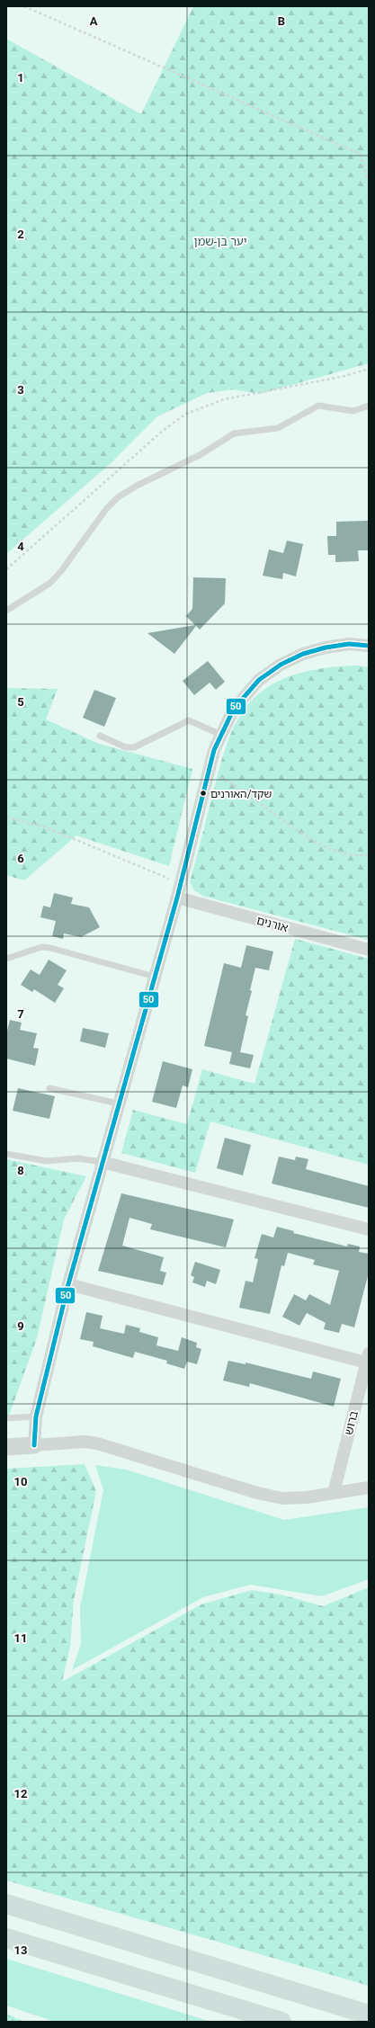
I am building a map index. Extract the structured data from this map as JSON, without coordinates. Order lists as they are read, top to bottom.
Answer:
{
  "streets": {
    "street": ["אורנים", "ברוש"]
  },
  "parks": ["יער בן-שמן"],
  "places": ["שקד/האורנים"],
  "lines": ["transit line 50"],
  "grid": {
    "columns": ["A", "B"],
    "rows": [
      "1",
      "2",
      "3",
      "4",
      "5",
      "6",
      "7",
      "8",
      "9",
      "10",
      "11",
      "12",
      "13"
    ]
  }
}
